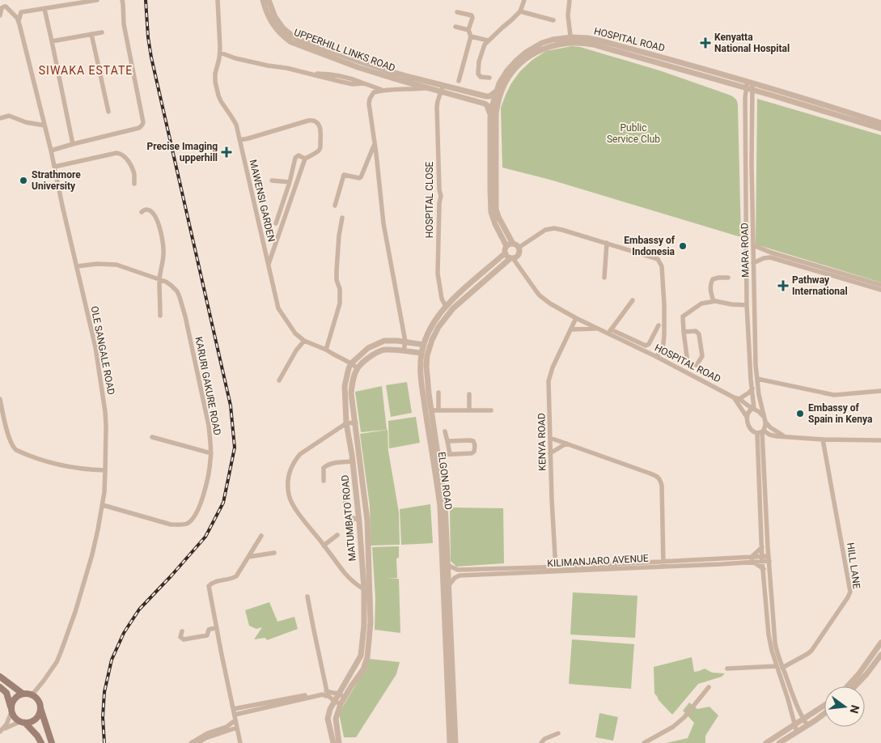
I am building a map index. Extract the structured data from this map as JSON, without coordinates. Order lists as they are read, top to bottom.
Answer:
{
  "streets": {
    "street": [
      "HOSPITAL ROAD",
      "UPPERHILL LINKS ROAD",
      "HOSPITAL CLOSE",
      "MAWENSI GARDEN",
      "MARA ROAD",
      "OLE SANGALE ROAD",
      "KARURI GAKURE ROAD",
      "KENYA ROAD",
      "ELGON ROAD",
      "MATUMBATO ROAD",
      "KILIMANJARO AVENUE",
      "HILL LANE"
    ]
  },
  "crossings": [
    ["HOSPITAL ROAD", "MARA ROAD"],
    ["HOSPITAL ROAD", "KENYA ROAD"],
    ["HOSPITAL ROAD", "ELGON ROAD"],
    ["UPPERHILL LINKS ROAD", "HOSPITAL CLOSE"],
    ["HOSPITAL CLOSE", "ELGON ROAD"],
    ["MAWENSI GARDEN", "MATUMBATO ROAD"],
    ["MARA ROAD", "KILIMANJARO AVENUE"],
    ["MARA ROAD", "HILL LANE"],
    ["OLE SANGALE ROAD", "KARURI GAKURE ROAD"],
    ["KENYA ROAD", "KILIMANJARO AVENUE"],
    ["ELGON ROAD", "KILIMANJARO AVENUE"]
  ],
  "districts": ["SIWAKA ESTATE"],
  "parks": ["Public Service Club"],
  "places": {
    "health": ["Kenyatta National Hospital", "Precise Imaging upperhill", "Pathway International"],
    "other": ["Strathmore University", "Embassy of Indonesia", "Embassy of Spain in Kenya"]
  },
  "north": "right"
}
